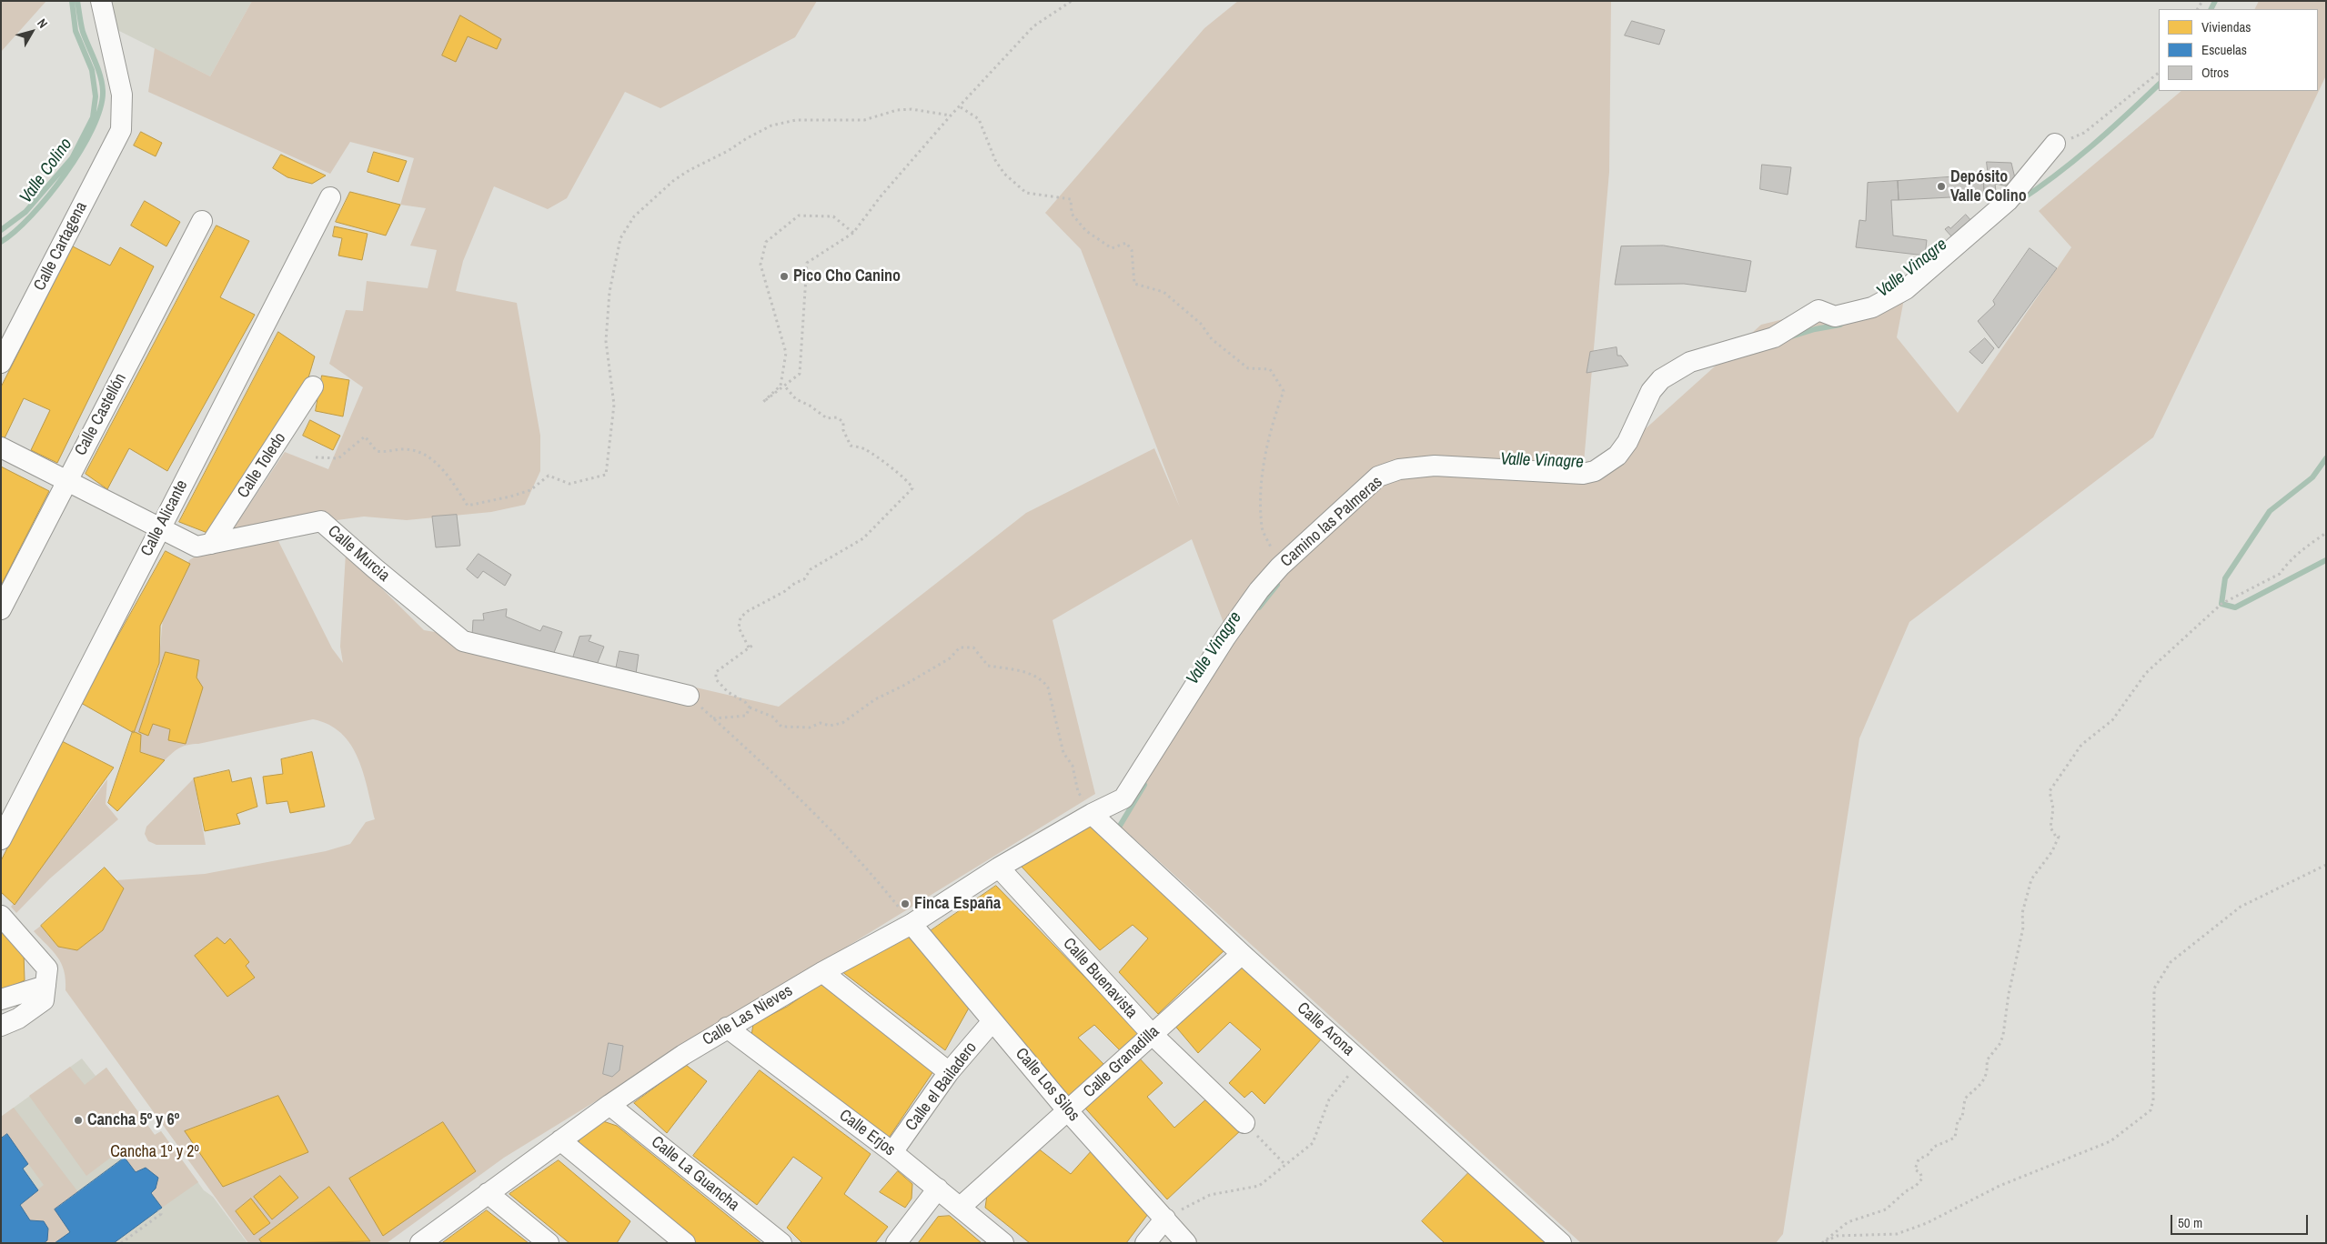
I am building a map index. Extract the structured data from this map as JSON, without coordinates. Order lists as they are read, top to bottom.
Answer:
{
  "streets": {
    "street": [
      "Calle Cartagena",
      "Calle Castellón",
      "Calle Toledo",
      "Calle Alicante",
      "Camino las Palmeras",
      "Calle Murcia",
      "Calle Buenavista",
      "Calle Las Nieves",
      "Calle Arona",
      "Calle Granadilla",
      "Calle Los Silos",
      "Calle el Bailadero",
      "Calle Erjos",
      "Calle La Guancha"
    ]
  },
  "crossings": [
    ["Calle Castellón", "Calle Murcia"],
    ["Calle Toledo", "Calle Murcia"],
    ["Calle Alicante", "Calle Murcia"],
    ["Camino las Palmeras", "Calle Las Nieves"],
    ["Camino las Palmeras", "Calle Arona"],
    ["Calle Buenavista", "Calle Las Nieves"],
    ["Calle Buenavista", "Calle Granadilla"],
    ["Calle Las Nieves", "Calle Arona"],
    ["Calle Las Nieves", "Calle Los Silos"],
    ["Calle Las Nieves", "Calle Erjos"],
    ["Calle Las Nieves", "Calle La Guancha"],
    ["Calle Arona", "Calle Granadilla"],
    ["Calle Granadilla", "Calle Los Silos"],
    ["Calle Granadilla", "Calle Erjos"],
    ["Calle Los Silos", "Calle el Bailadero"],
    ["Calle el Bailadero", "Calle Erjos"]
  ],
  "water": ["Valle Colino", "Valle Vinagre"],
  "parks": ["Cancha 1º y 2º"],
  "places": [
    "Depósito Valle Colino",
    "Pico Cho Canino",
    "Finca España",
    "Cancha 5º y 6º"
  ],
  "legend": ["Viviendas", "Escuelas", "Otros"],
  "scale_bar": "50 m",
  "north": "top right"
}
